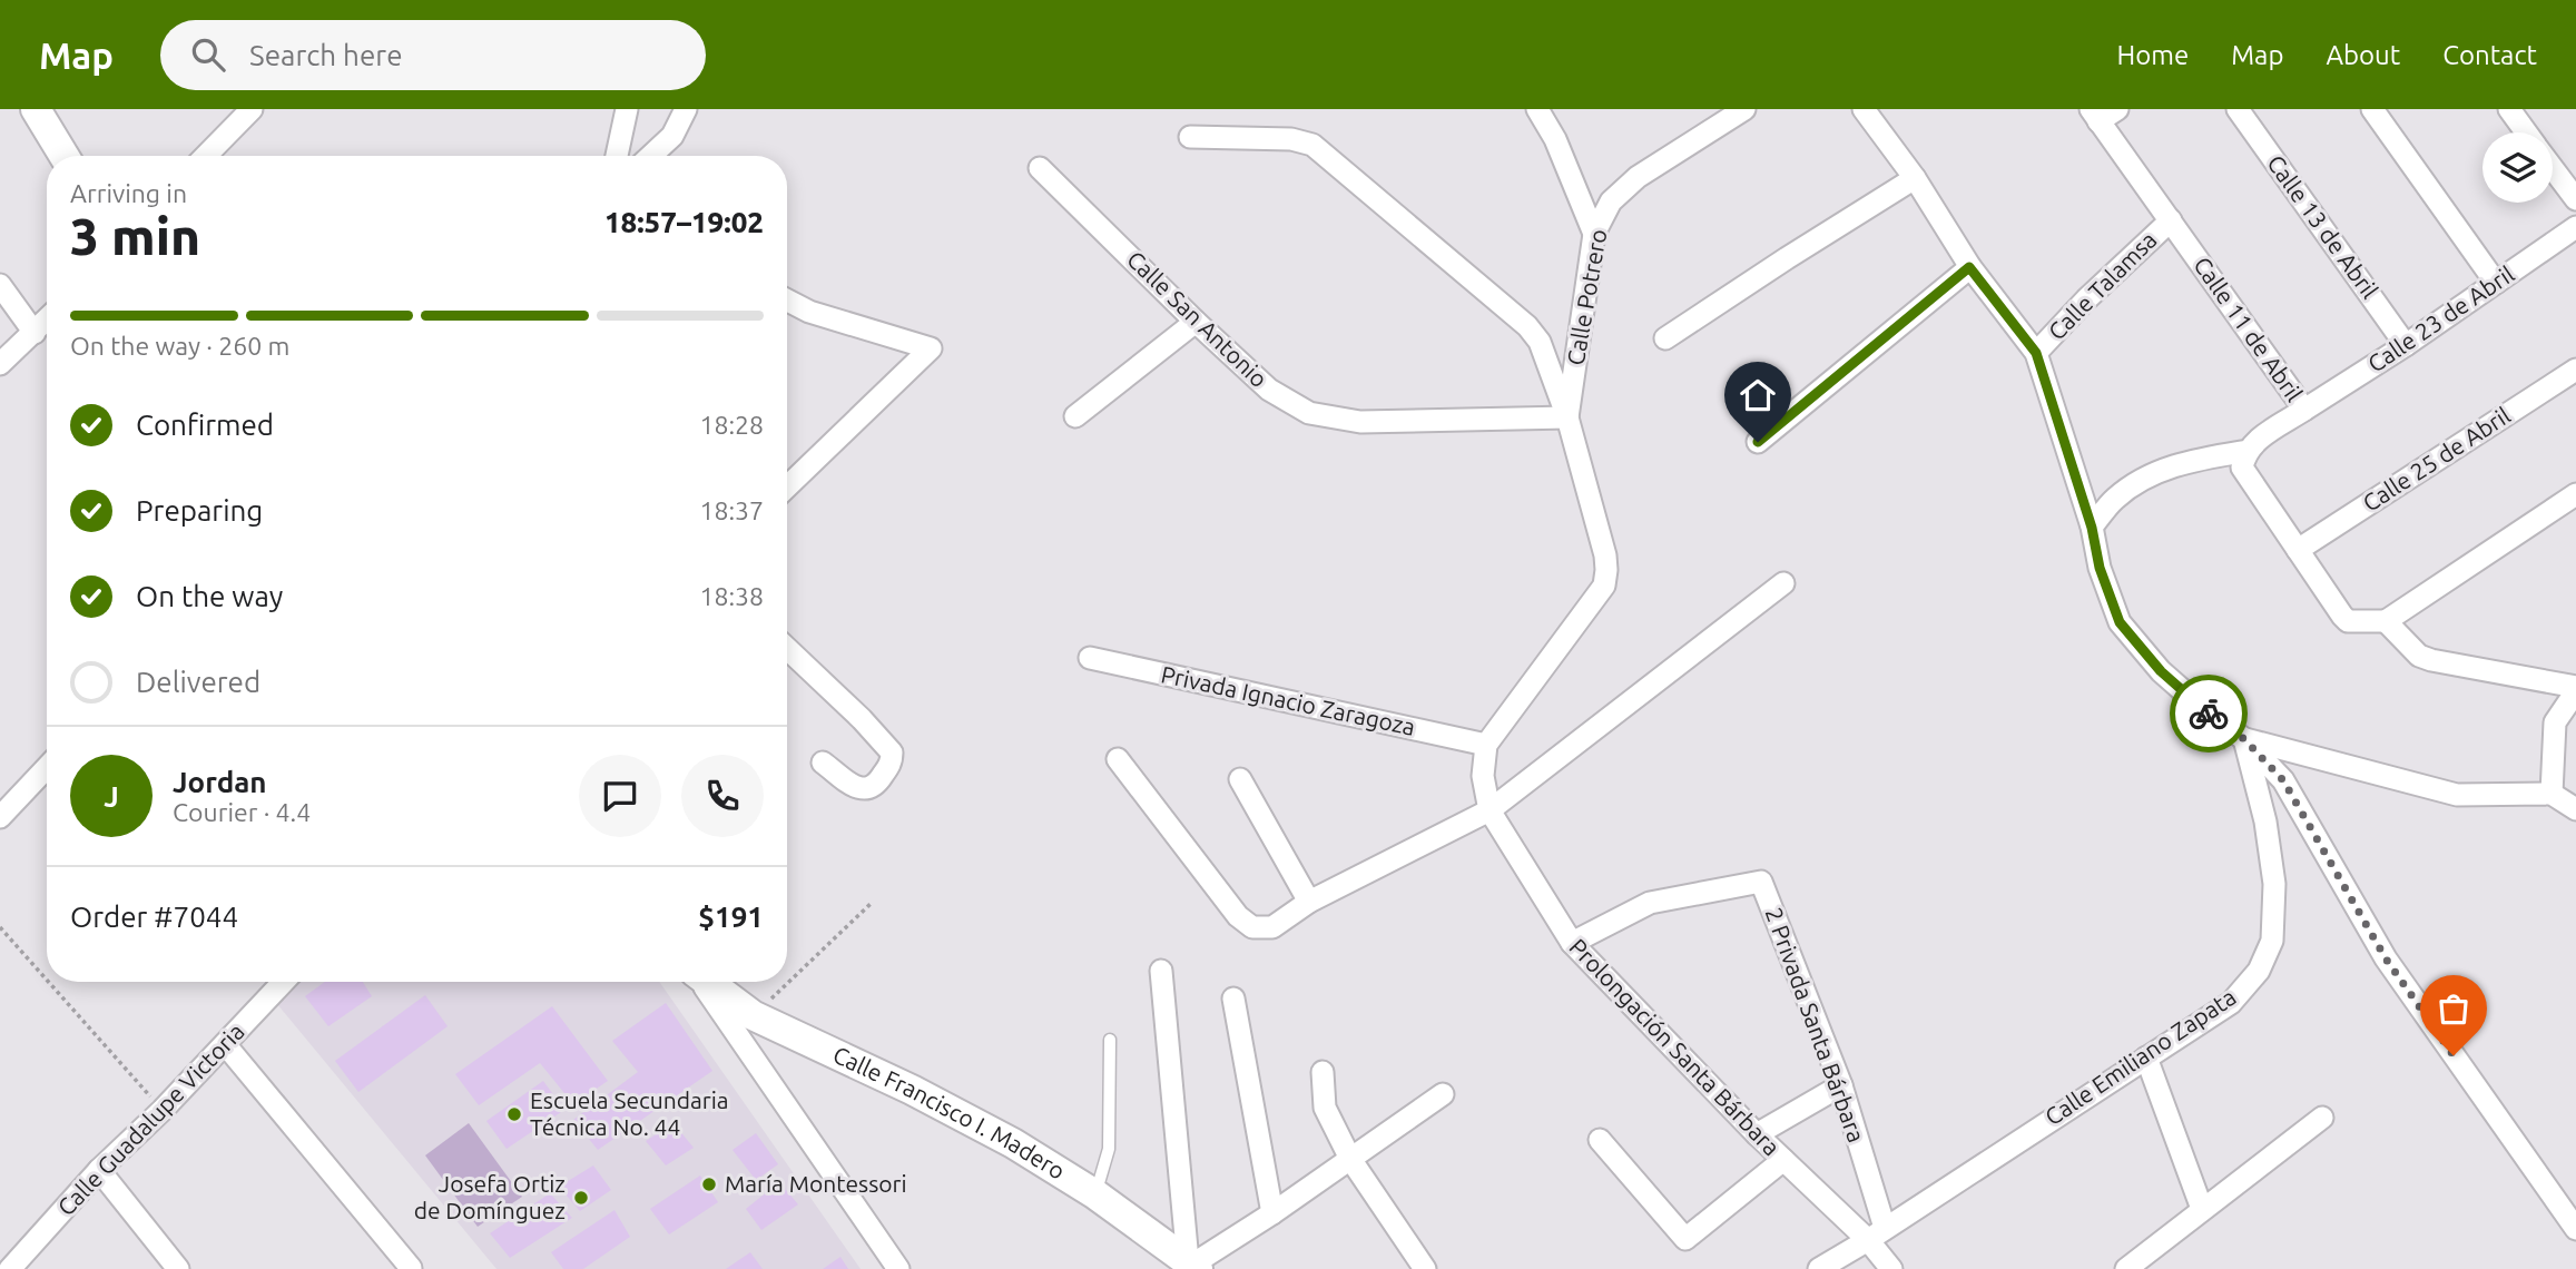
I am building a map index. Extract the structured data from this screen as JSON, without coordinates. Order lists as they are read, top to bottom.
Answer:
{
  "streets": {
    "street": [
      "Calle 13 de Abril",
      "Calle Talamsa",
      "Calle Potrero",
      "Calle San Antonio",
      "Calle 23 de Abril",
      "Calle 11 de Abril",
      "Calle 25 de Abril",
      "Privada Ignacio Zaragoza",
      "2 Privada Santa Bárbara",
      "Prolongación Santa Bárbara",
      "Calle Emiliano Zapata",
      "Calle Francisco I. Madero",
      "Calle Guadalupe Victoria"
    ]
  },
  "crossings": [
    ["Calle 13 de Abril", "Calle 23 de Abril"],
    ["Calle Talamsa", "Calle 11 de Abril"],
    ["Calle Potrero", "Calle San Antonio"],
    ["Calle 23 de Abril", "Calle 11 de Abril"],
    ["Privada Ignacio Zaragoza", "Prolongación Santa Bárbara"],
    ["2 Privada Santa Bárbara", "Prolongación Santa Bárbara"],
    ["2 Privada Santa Bárbara", "Calle Emiliano Zapata"],
    ["Prolongación Santa Bárbara", "Calle Emiliano Zapata"]
  ],
  "places": ["Escuela Secundaria Técnica No. 44", "María Montessori", "Josefa Ortiz de Domínguez"],
  "page": {
    "header": "Map",
    "search": "Search here",
    "nav": [
      "Home",
      "Map",
      "About",
      "Contact"
    ],
    "heading": ["3 min", "Arriving in", "18:57–19:02"],
    "panel": [
      "Jordan",
      "Courier · 4.4",
      "Order #7044",
      "$191"
    ],
    "bar": "On the way · 260 m",
    "list": [
      ["Confirmed", "18:28"],
      ["Preparing", "18:37"],
      ["On the way", "18:38"],
      "Delivered"
    ],
    "round": "J"
  }
}
